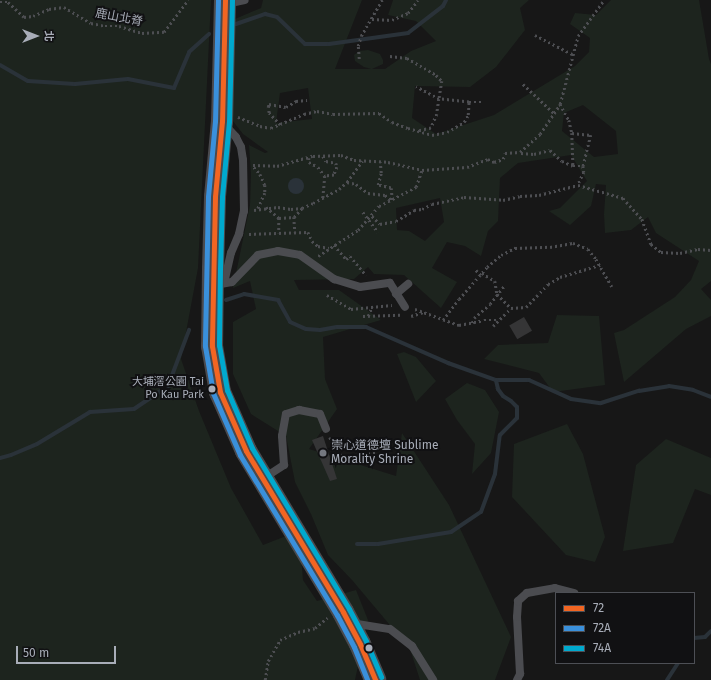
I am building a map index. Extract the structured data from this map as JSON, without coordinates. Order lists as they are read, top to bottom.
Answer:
{
  "streets": {
    "path": ["鹿山北脊"]
  },
  "places": ["大埔滘公園 Tai Po Kau Park", "崇心道德壇 Sublime Morality Shrine"],
  "lines": ["transit line 72", "transit line 72A", "transit line 74A"],
  "legend": ["72", "72A", "74A"],
  "scale_bar": "50 m",
  "north": "right"
}
